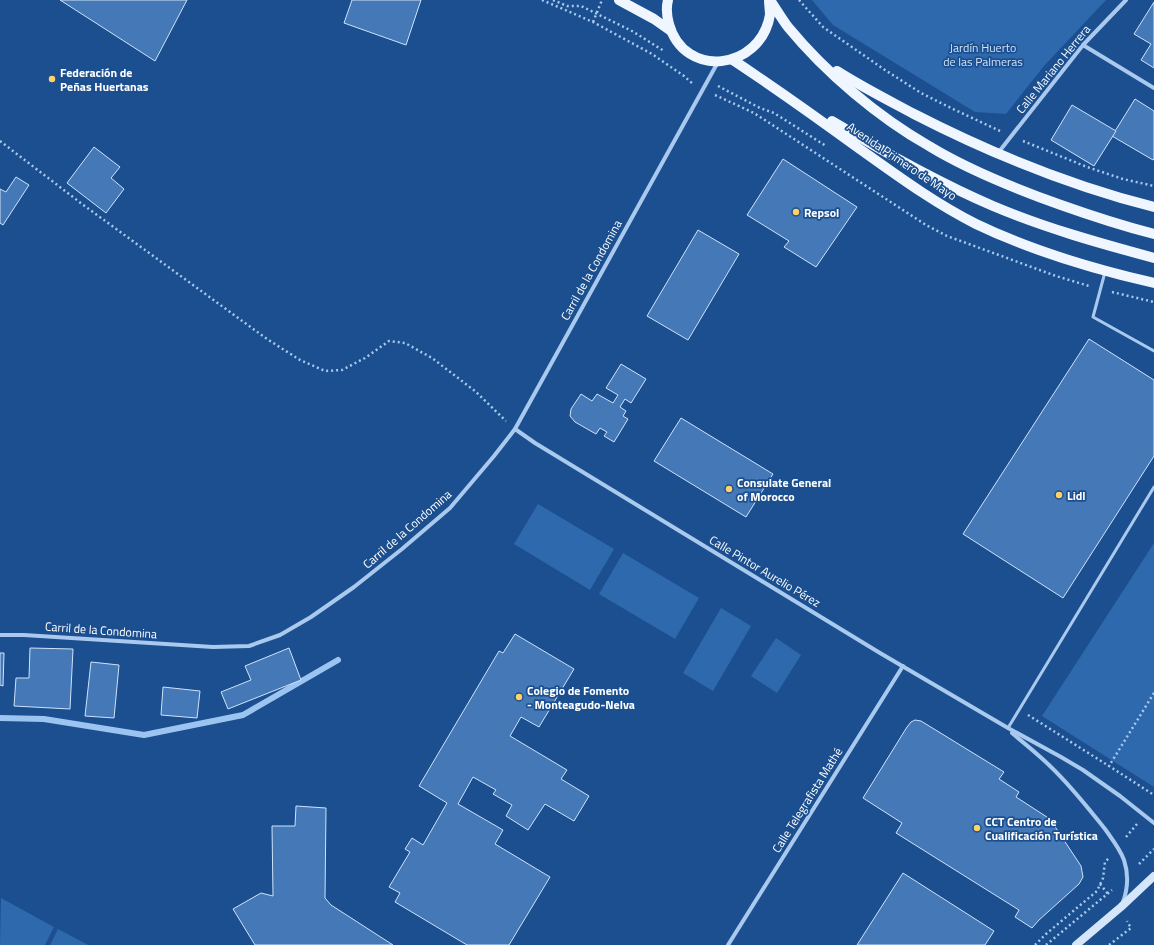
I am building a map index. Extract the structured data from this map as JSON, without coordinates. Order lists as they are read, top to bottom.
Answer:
{
  "streets": {
    "main road": ["Avenida Primero de Mayo"],
    "street": [
      "Calle Mariano Herrera",
      "Carril de la Condomina",
      "Calle Pintor Aurelio Pérez",
      "Calle Telegrafista Mathé"
    ]
  },
  "crossings": [
    ["Carril de la Condomina", "Calle Pintor Aurelio Pérez"],
    ["Calle Pintor Aurelio Pérez", "Calle Telegrafista Mathé"]
  ],
  "parks": ["Jardín Huerto de las Palmeras"],
  "places": [
    "Federación de Peñas Huertanas",
    "Repsol",
    "Consulate General of Morocco",
    "Lidl",
    "Colegio de Fomento - Monteagudo-Nelva",
    "CCT Centro de Cualificación Turística"
  ]
}
